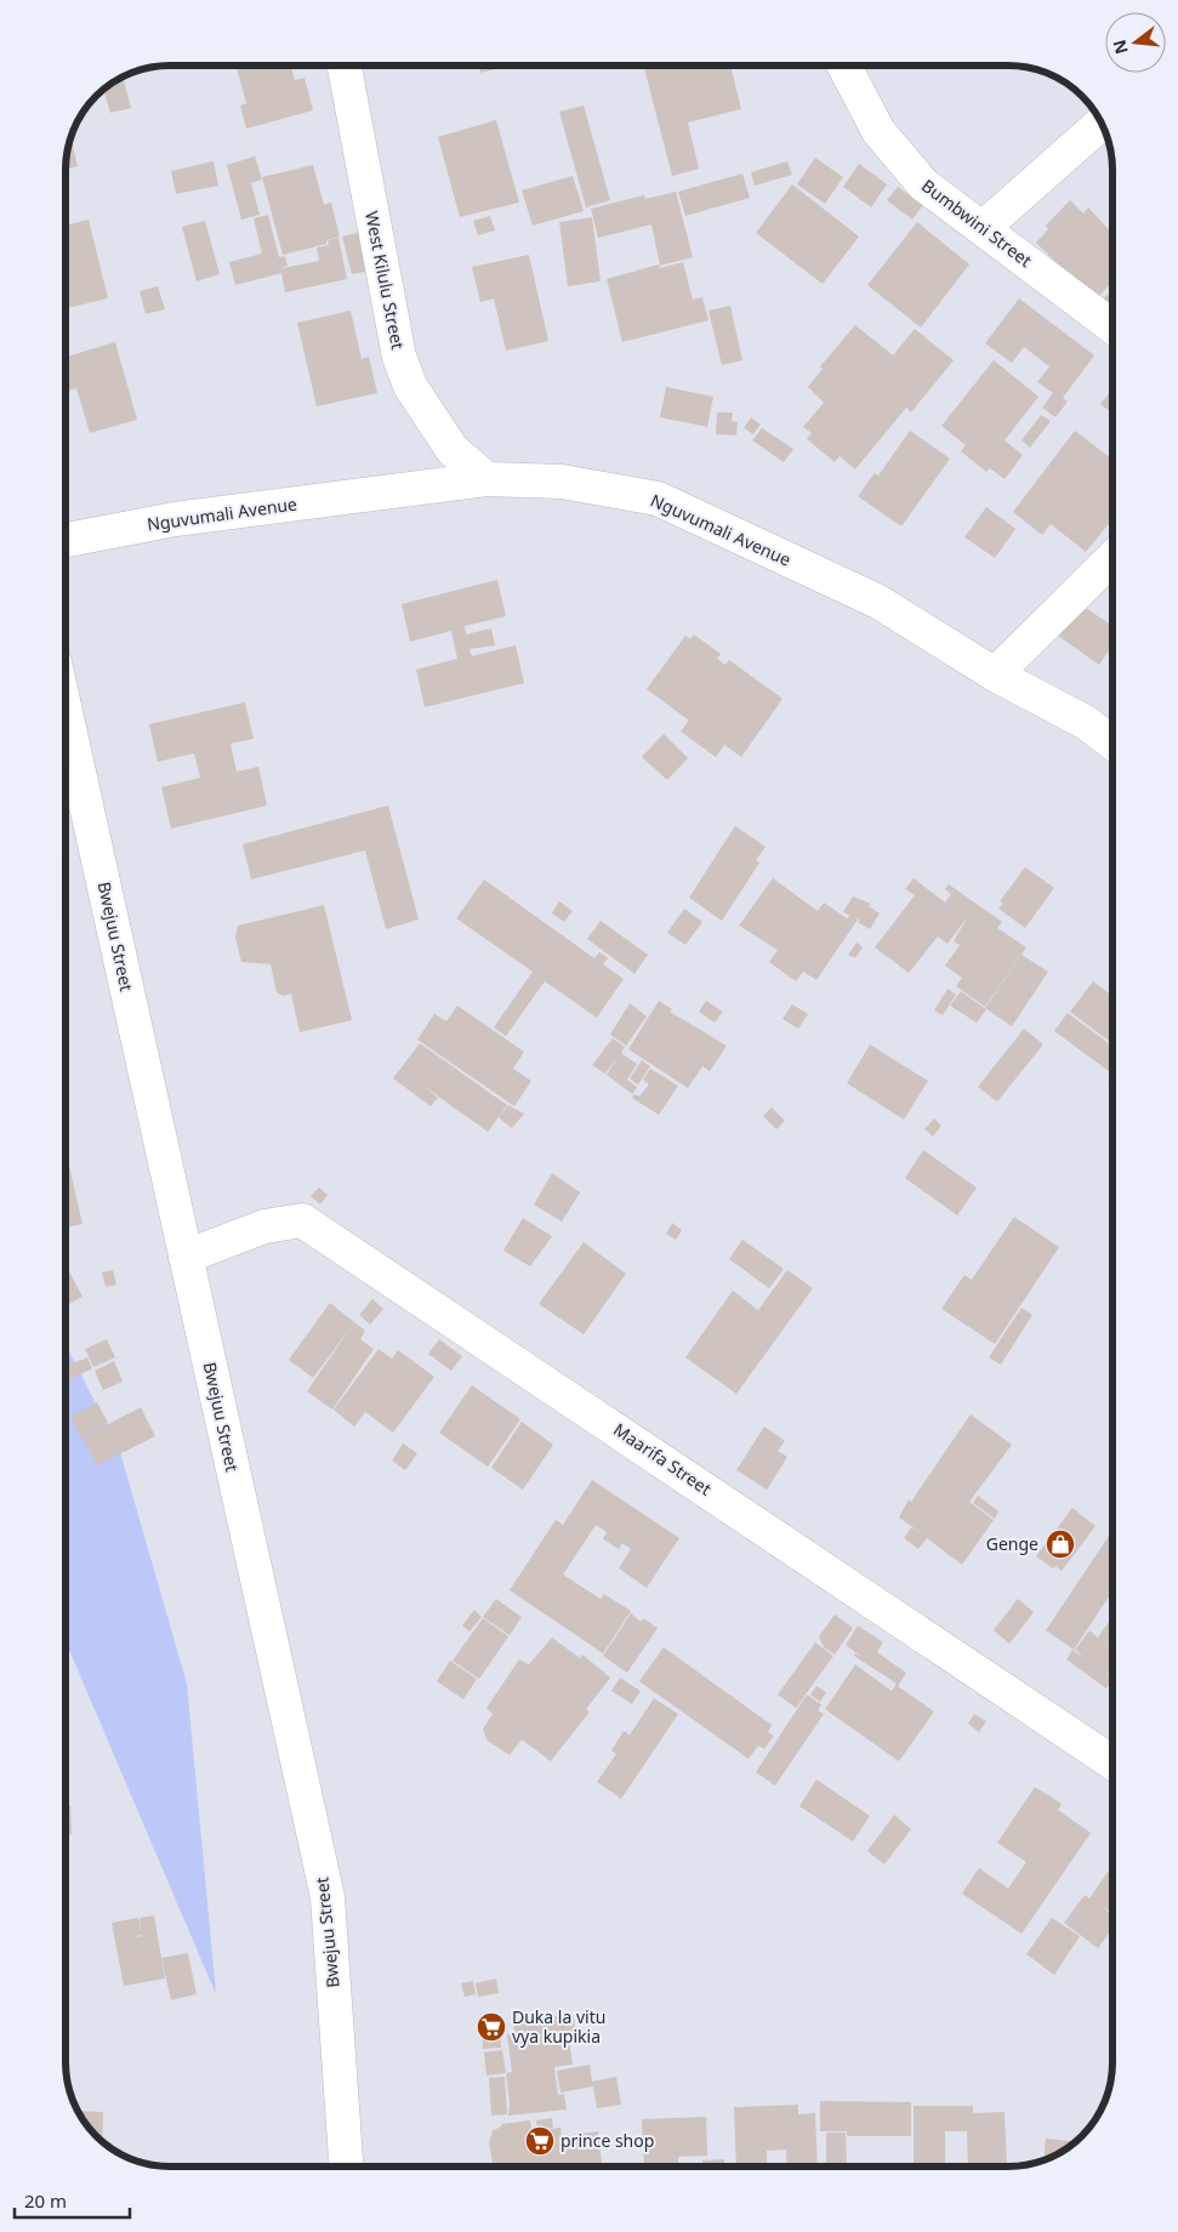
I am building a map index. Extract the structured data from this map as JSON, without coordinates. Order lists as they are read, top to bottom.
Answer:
{
  "streets": {
    "street": [
      "Bumbwini Street",
      "West Kilulu Street",
      "Nguvumali Avenue",
      "Bwejuu Street",
      "Maarifa Street"
    ]
  },
  "crossings": [
    ["West Kilulu Street", "Nguvumali Avenue"],
    ["Bwejuu Street", "Maarifa Street"]
  ],
  "places": {
    "shop": ["Genge"],
    "supermarket": ["Duka la vitu vya kupikia", "prince shop"]
  },
  "scale_bar": "20 m",
  "north": "left"
}
